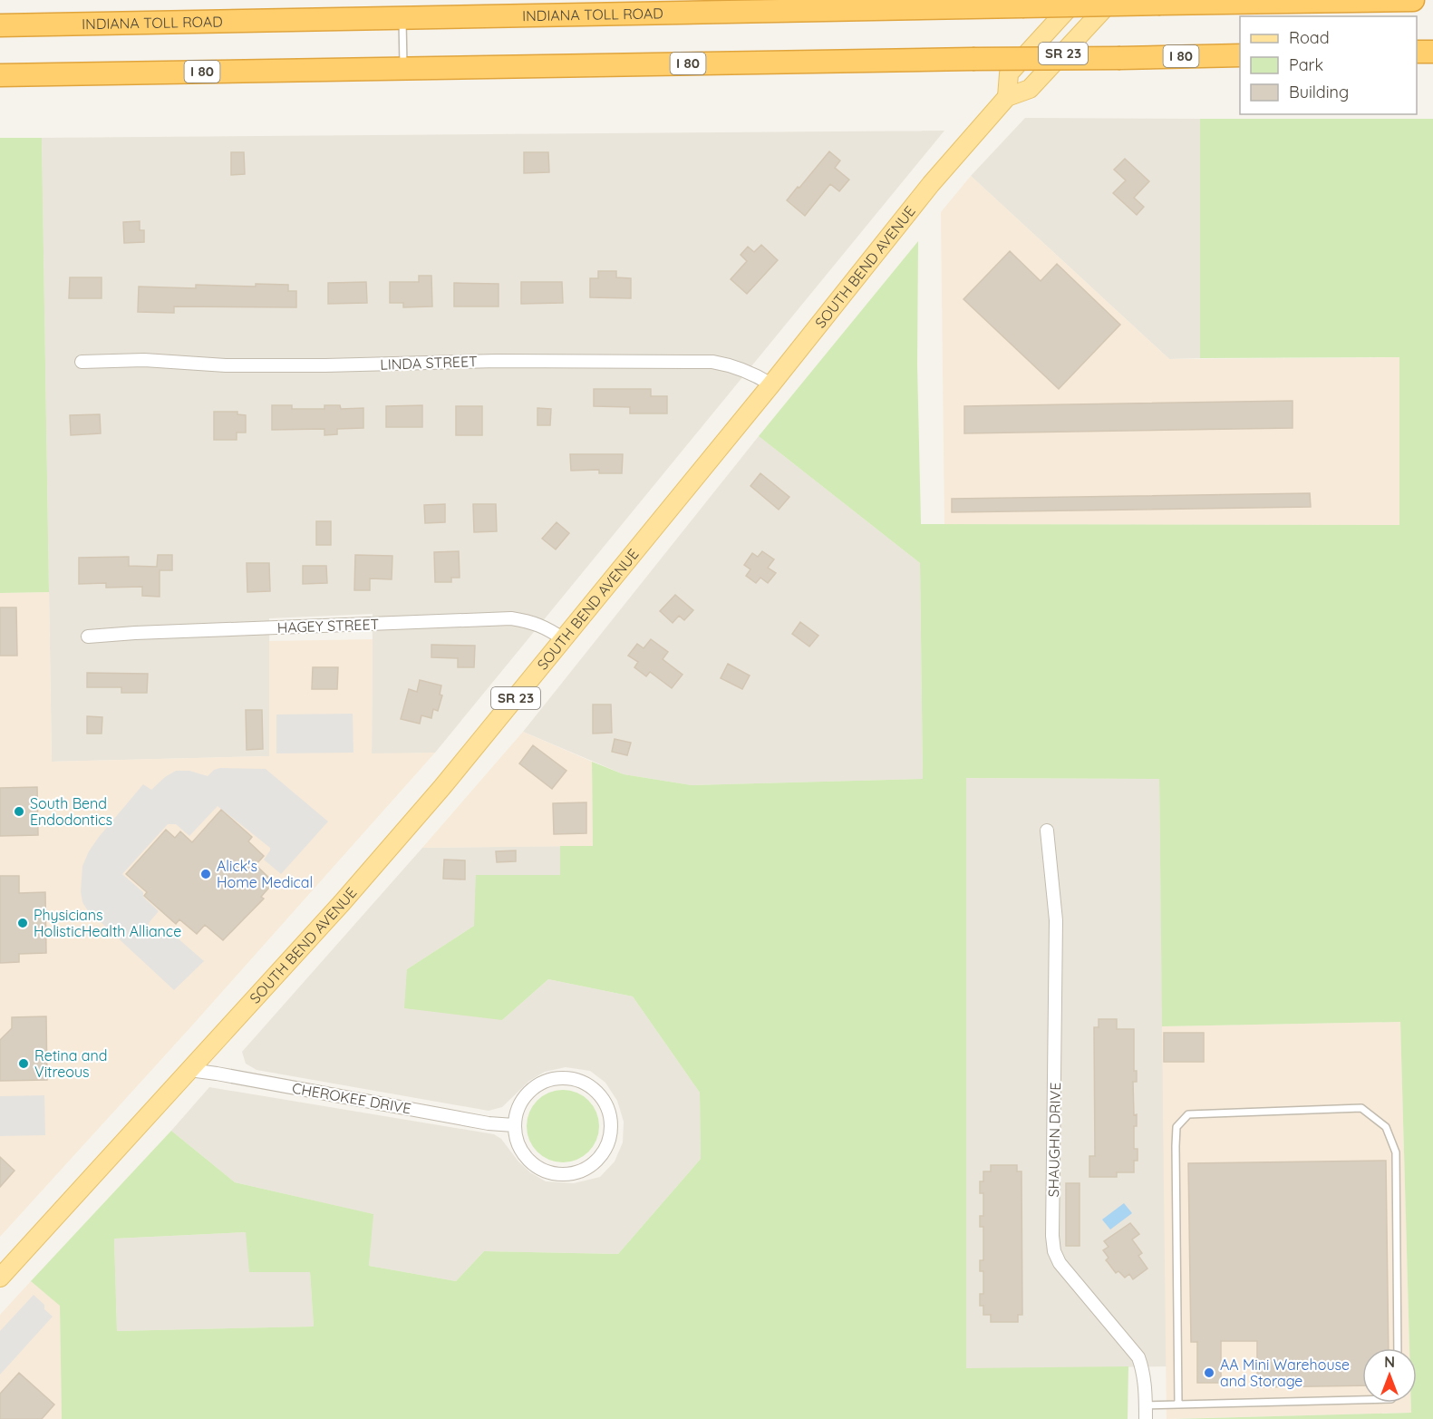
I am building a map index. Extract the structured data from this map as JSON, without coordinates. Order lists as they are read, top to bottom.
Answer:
{
  "streets": {
    "highway": ["INDIANA TOLL ROAD", "I 80"],
    "main road": ["SR 23", "SOUTH BEND AVENUE"],
    "street": [
      "LINDA STREET",
      "HAGEY STREET",
      "CHEROKEE DRIVE",
      "SHAUGHN DRIVE"
    ]
  },
  "crossings": [
    ["SR 23", "SOUTH BEND AVENUE"],
    ["SOUTH BEND AVENUE", "LINDA STREET"],
    ["SOUTH BEND AVENUE", "HAGEY STREET"],
    ["SOUTH BEND AVENUE", "CHEROKEE DRIVE"]
  ],
  "places": [
    "South Bend Endodontics",
    "Alick's Home Medical",
    "Physicians HolisticHealth Alliance",
    "Retina and Vitreous",
    "AA Mini Warehouse and Storage"
  ],
  "legend": ["Road", "Park", "Building"],
  "north": "top"
}
